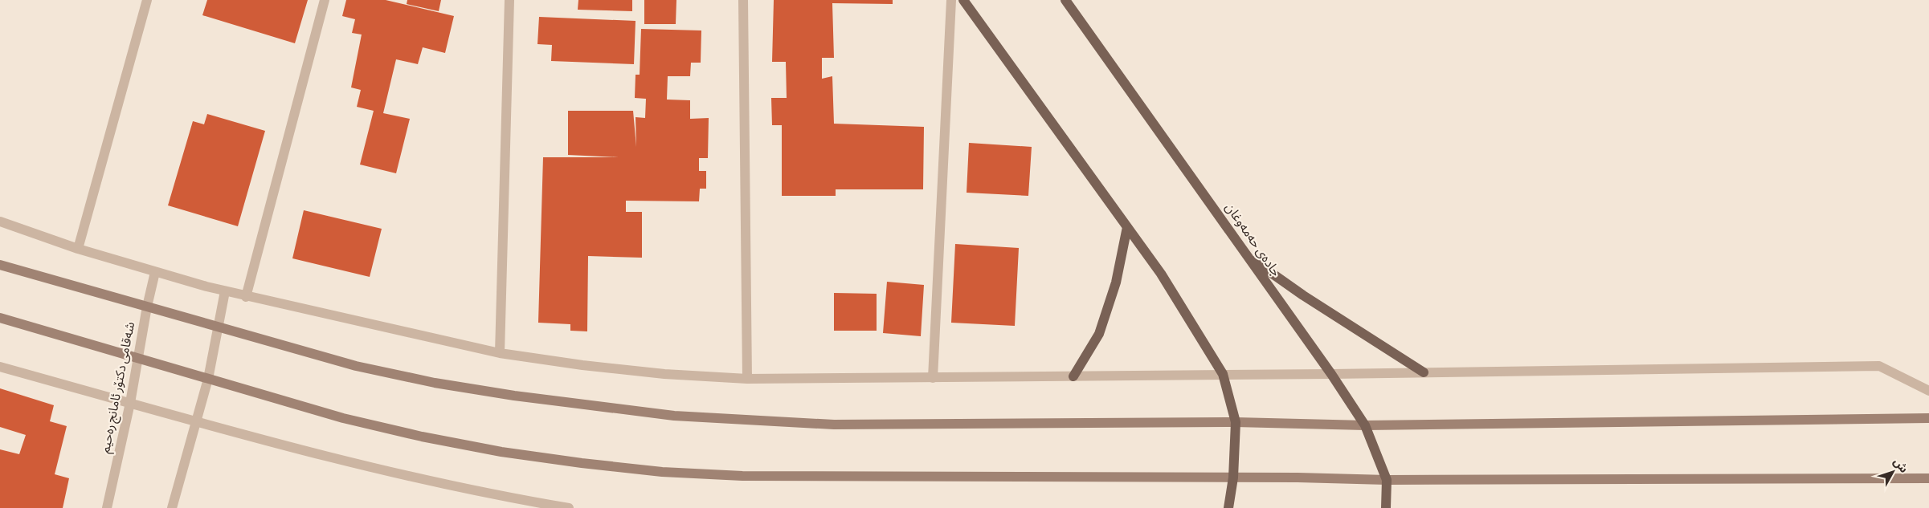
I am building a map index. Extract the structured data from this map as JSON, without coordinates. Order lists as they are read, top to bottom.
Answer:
{
  "streets": {
    "main road": ["جادەی حەمەوغان"],
    "street": ["شەقامی دکتۆر ئامانج رەحیم"]
  },
  "north": "top right"
}
